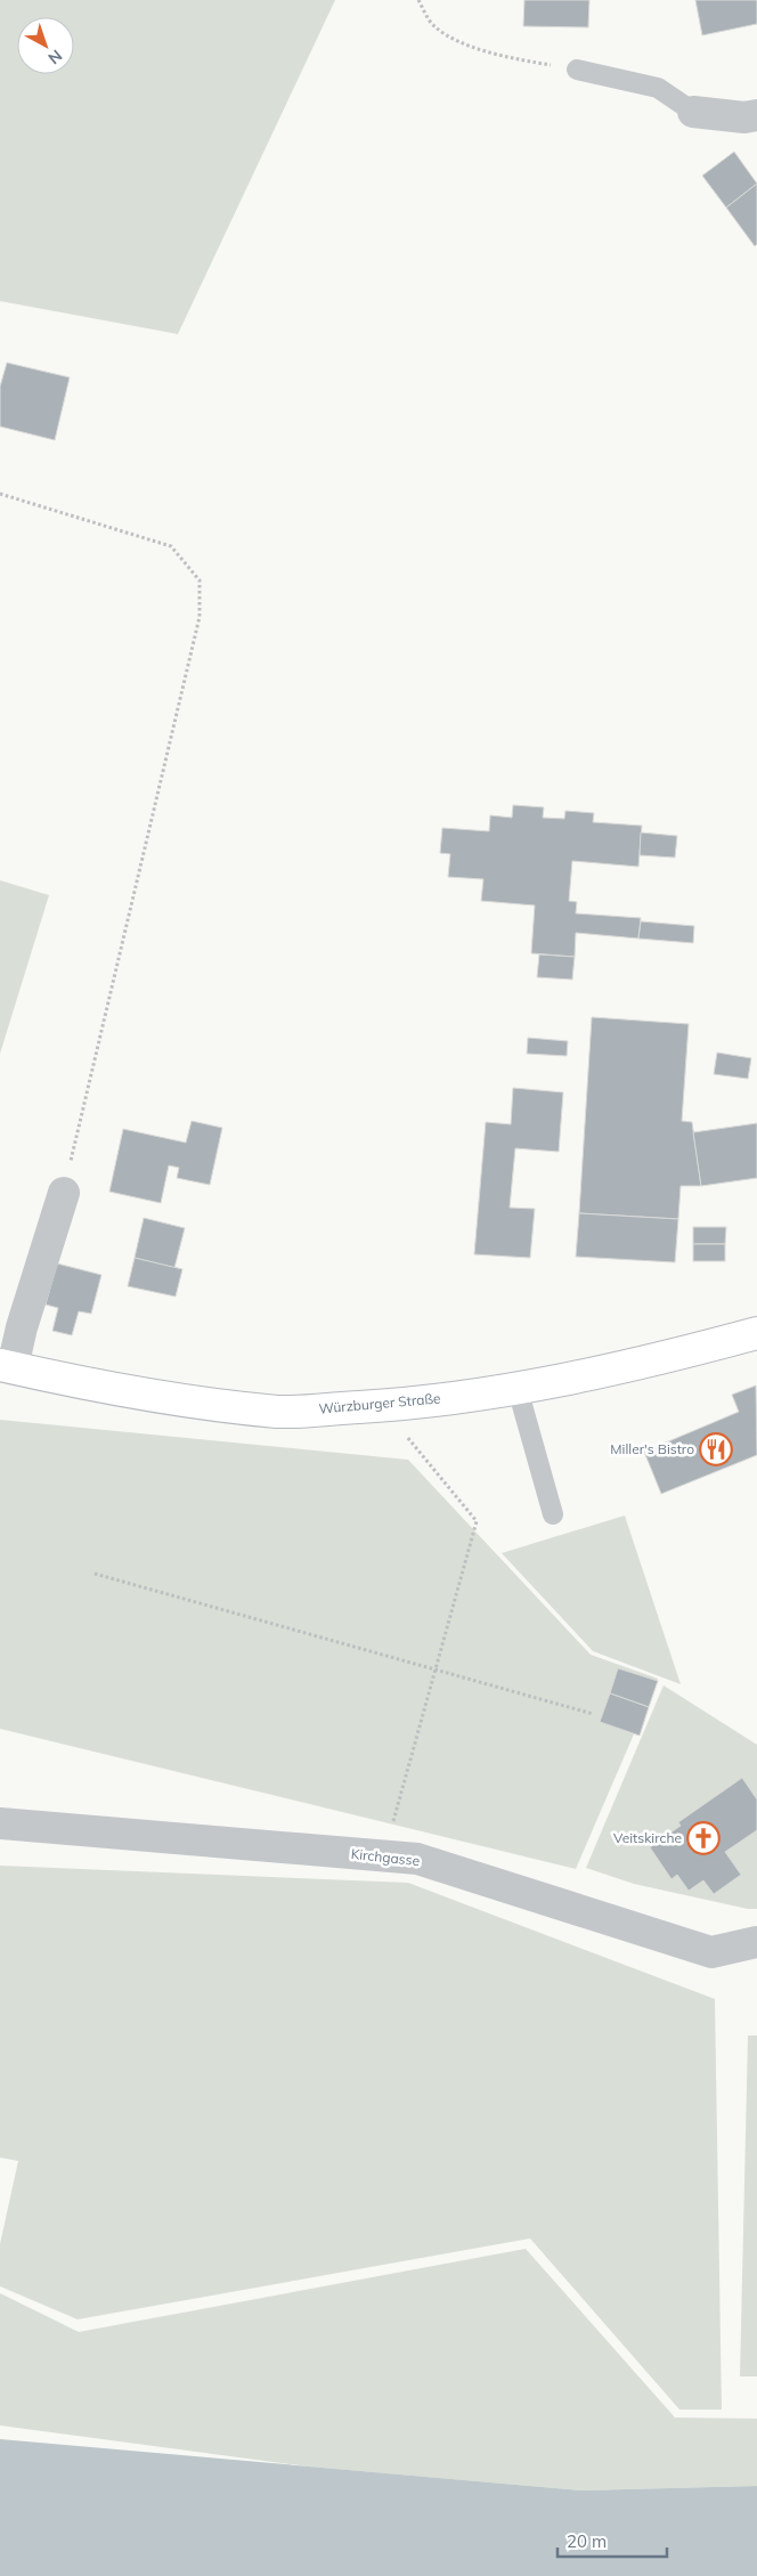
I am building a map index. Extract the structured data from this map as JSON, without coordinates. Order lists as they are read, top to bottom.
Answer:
{
  "streets": {
    "main road": ["Würzburger Straße"],
    "street": ["Kirchgasse"]
  },
  "places": {
    "restaurant": ["Miller's Bistro"],
    "church": ["Veitskirche"]
  },
  "scale_bar": "20 m",
  "north": "bottom right"
}
